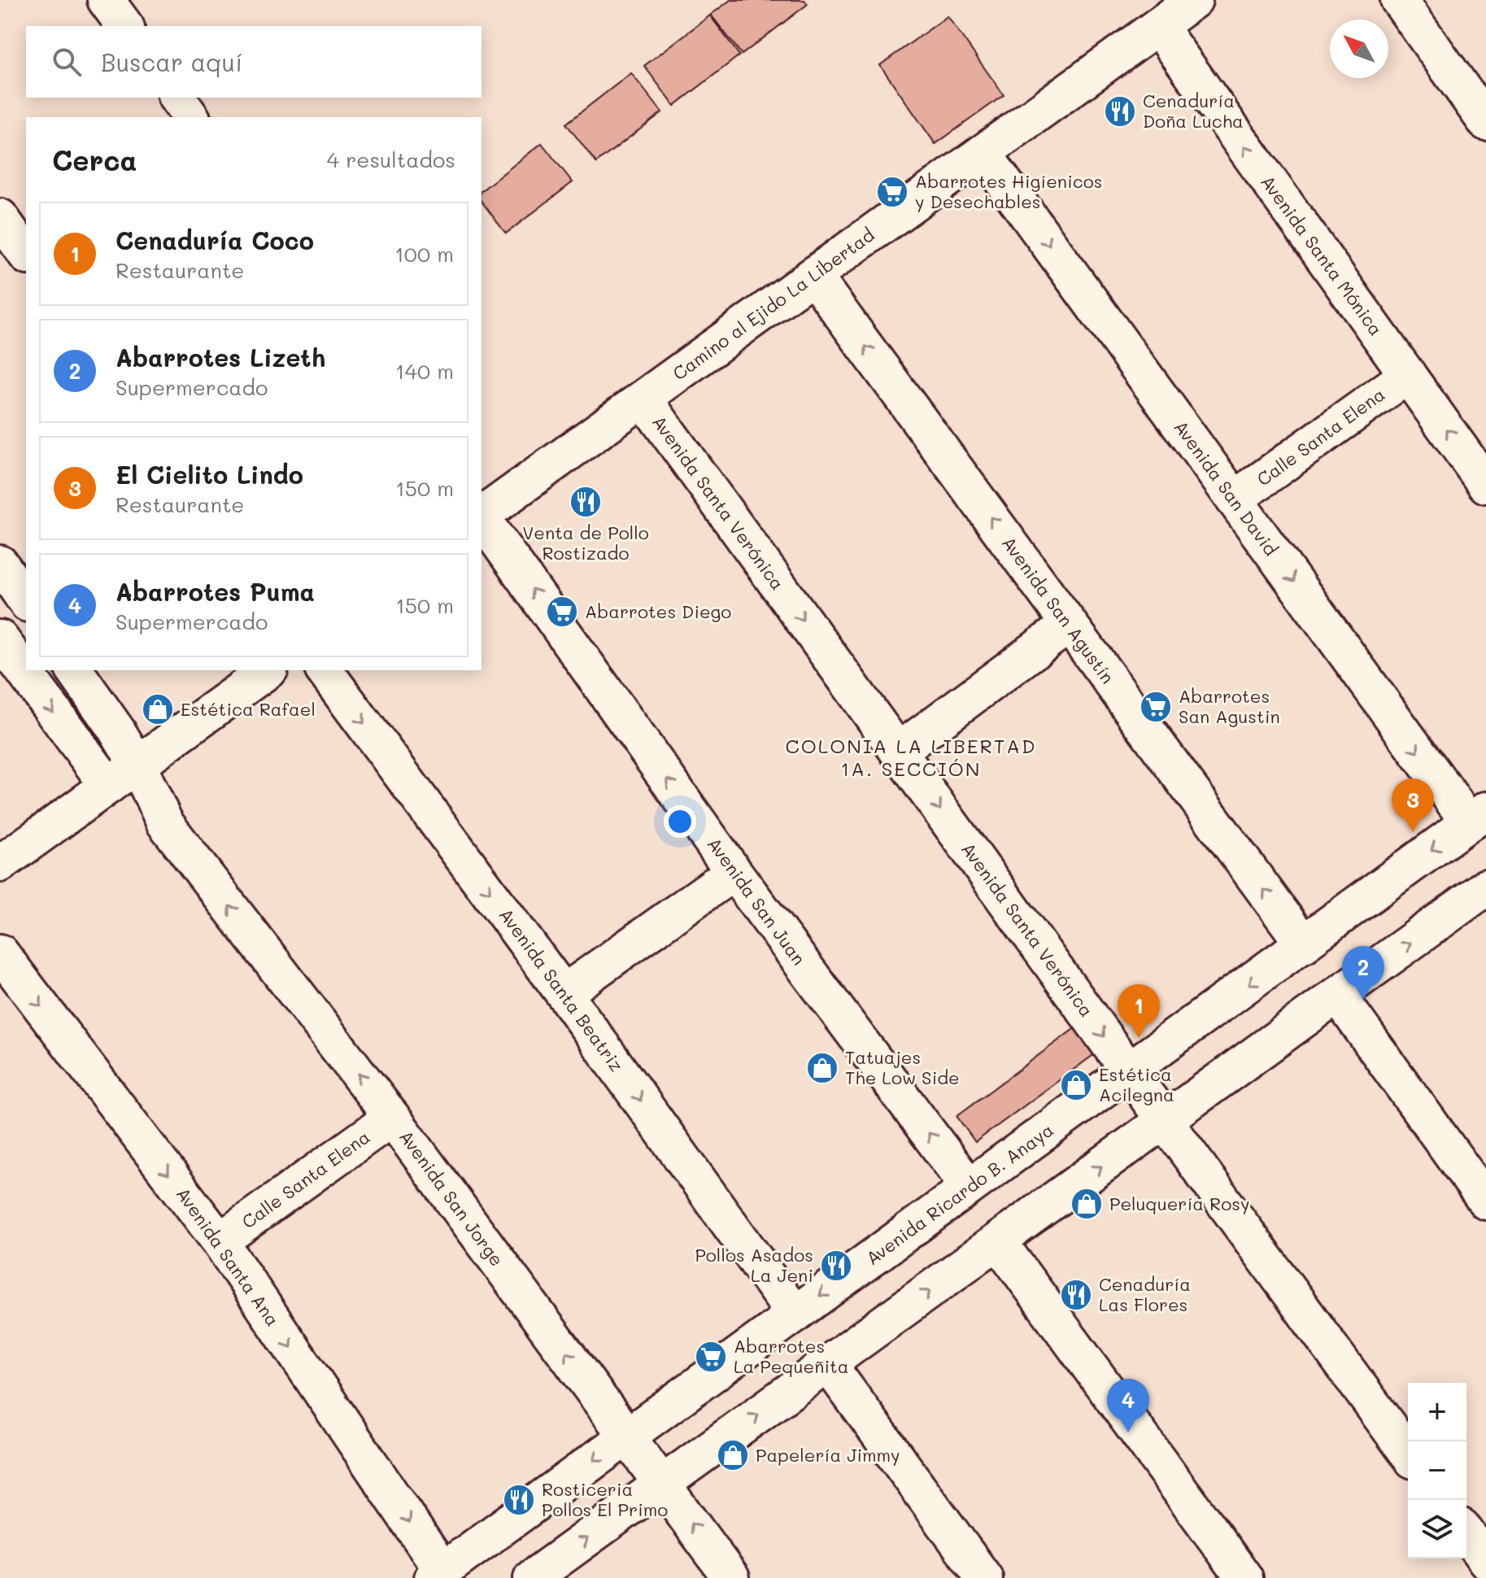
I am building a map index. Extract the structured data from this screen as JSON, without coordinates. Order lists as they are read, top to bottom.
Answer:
{
  "streets": {
    "street": [
      "Avenida Santa Mónica",
      "Camino al Ejido La Libertad",
      "Calle Santa Elena",
      "Avenida San David",
      "Avenida Santa Verónica",
      "Avenida San Agustín",
      "Avenida San Juan",
      "Avenida Santa Beatriz",
      "Avenida Ricardo B. Anaya",
      "Avenida San Jorge",
      "Avenida Santa Ana"
    ]
  },
  "crossings": [
    ["Avenida Santa Mónica", "Camino al Ejido La Libertad"],
    ["Avenida Santa Mónica", "Calle Santa Elena"],
    ["Camino al Ejido La Libertad", "Avenida San David"],
    ["Camino al Ejido La Libertad", "Avenida Santa Verónica"],
    ["Camino al Ejido La Libertad", "Avenida San Agustín"],
    ["Calle Santa Elena", "Avenida San David"],
    ["Calle Santa Elena", "Avenida San Jorge"],
    ["Calle Santa Elena", "Avenida Santa Ana"],
    ["Avenida San David", "Avenida Ricardo B. Anaya"],
    ["Avenida Santa Verónica", "Avenida Ricardo B. Anaya"],
    ["Avenida San Agustín", "Avenida Ricardo B. Anaya"],
    ["Avenida San Juan", "Avenida Ricardo B. Anaya"],
    ["Avenida Santa Beatriz", "Avenida Ricardo B. Anaya"],
    ["Avenida Ricardo B. Anaya", "Avenida San Jorge"],
    ["Avenida Ricardo B. Anaya", "Avenida Santa Ana"]
  ],
  "one_way": [
    "Avenida Santa Mónica",
    "Avenida San David",
    "Avenida Santa Verónica",
    "Avenida San Agustín",
    "Avenida San Juan",
    "Avenida Santa Beatriz",
    "Avenida Santa Ana"
  ],
  "districts": ["COLONIA LA LIBERTAD 1A. SECCIÓN"],
  "places": {
    "restaurant": [
      "Cenaduría Doña Lucha",
      "Venta de Pollo Rostizado",
      "Pollos Asados La Jeni",
      "Cenaduría Las Flores",
      "Rosticeria Pollos El Primo"
    ],
    "supermarket": [
      "Abarrotes Higíenicos y Desechables",
      "Abarrotes Diego",
      "Abarrotes San Agustin",
      "Abarrotes La Pequeñita"
    ],
    "shop": [
      "Estética Rafael",
      "Tatuajes The Low Side",
      "Estética Acilegna",
      "Peluquería Rosy",
      "Papelería Jimmy"
    ]
  },
  "north": "top left",
  "page": {
    "search": "Buscar aquí",
    "heading": ["Cerca", "4 resultados"],
    "list": [
      {
        "mark": "1",
        "name": "Cenaduría Coco",
        "note": "Restaurante",
        "value": "100 m"
      },
      {
        "mark": "2",
        "name": "Abarrotes Lizeth",
        "note": "Supermercado",
        "value": "140 m"
      },
      {
        "mark": "3",
        "name": "El Cielito Lindo",
        "note": "Restaurante",
        "value": "150 m"
      },
      {
        "mark": "4",
        "name": "Abarrotes Puma",
        "note": "Supermercado",
        "value": "150 m"
      }
    ],
    "pins": [
      "3",
      "2",
      "1",
      "4"
    ],
    "map_buttons": ["+", "−"]
  }
}
